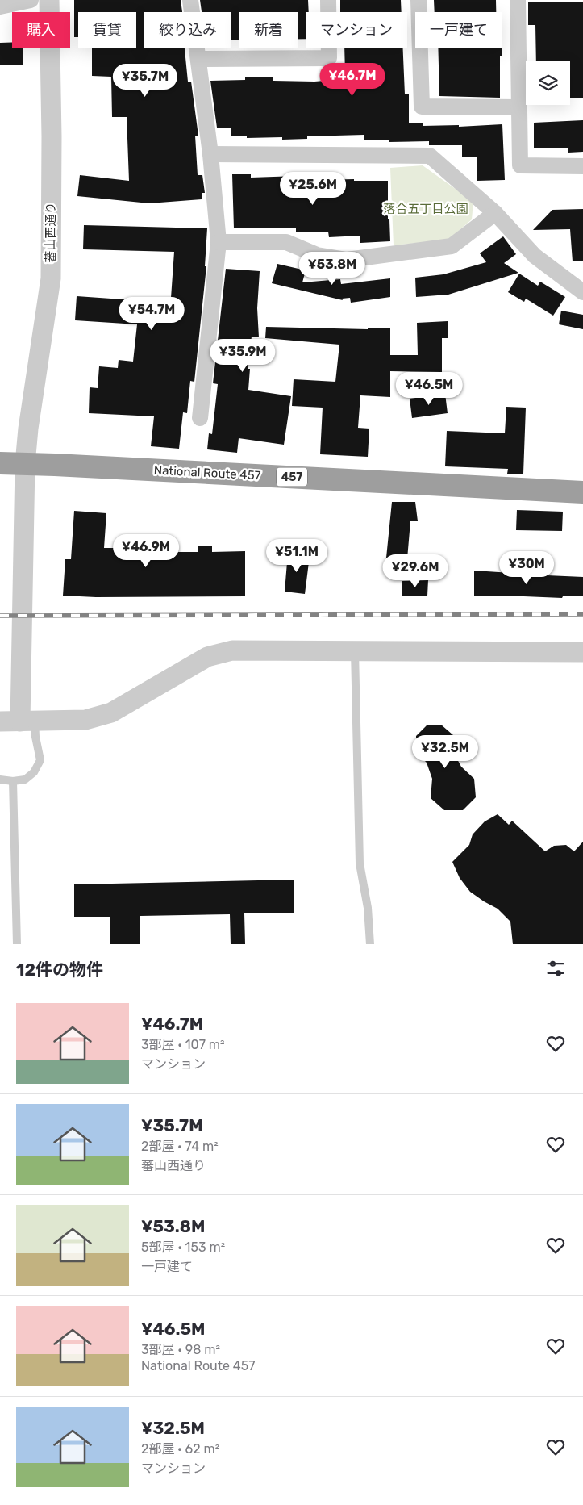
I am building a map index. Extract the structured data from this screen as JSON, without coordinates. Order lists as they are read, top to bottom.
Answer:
{
  "streets": {
    "highway": ["National Route 457", "457"],
    "street": ["蕃山西通り"]
  },
  "crossings": [
    ["蕃山西通り", "National Route 457"]
  ],
  "parks": ["落合五丁目公園"],
  "page": {
    "chip": [
      "購入",
      "賃貸",
      "絞り込み",
      "新着",
      "マンション",
      "一戸建て"
    ],
    "price": [
      "¥46.7M",
      "¥35.7M",
      "¥25.6M",
      "¥53.8M",
      "¥54.7M",
      "¥35.9M",
      "¥46.5M",
      "¥46.9M",
      "¥51.1M",
      "¥30M",
      "¥29.6M",
      "¥32.5M"
    ],
    "heading": "12件の物件",
    "list": [
      {
        "name": "¥46.7M",
        "note": "3部屋 · 107 m² · マンション"
      },
      {
        "name": "¥35.7M",
        "note": "2部屋 · 74 m² · 蕃山西通り"
      },
      {
        "name": "¥53.8M",
        "note": "5部屋 · 153 m² · 一戸建て"
      },
      {
        "name": "¥46.5M",
        "note": "3部屋 · 98 m² · National Route 457"
      },
      {
        "name": "¥32.5M",
        "note": "2部屋 · 62 m² · マンション"
      }
    ]
  }
}
